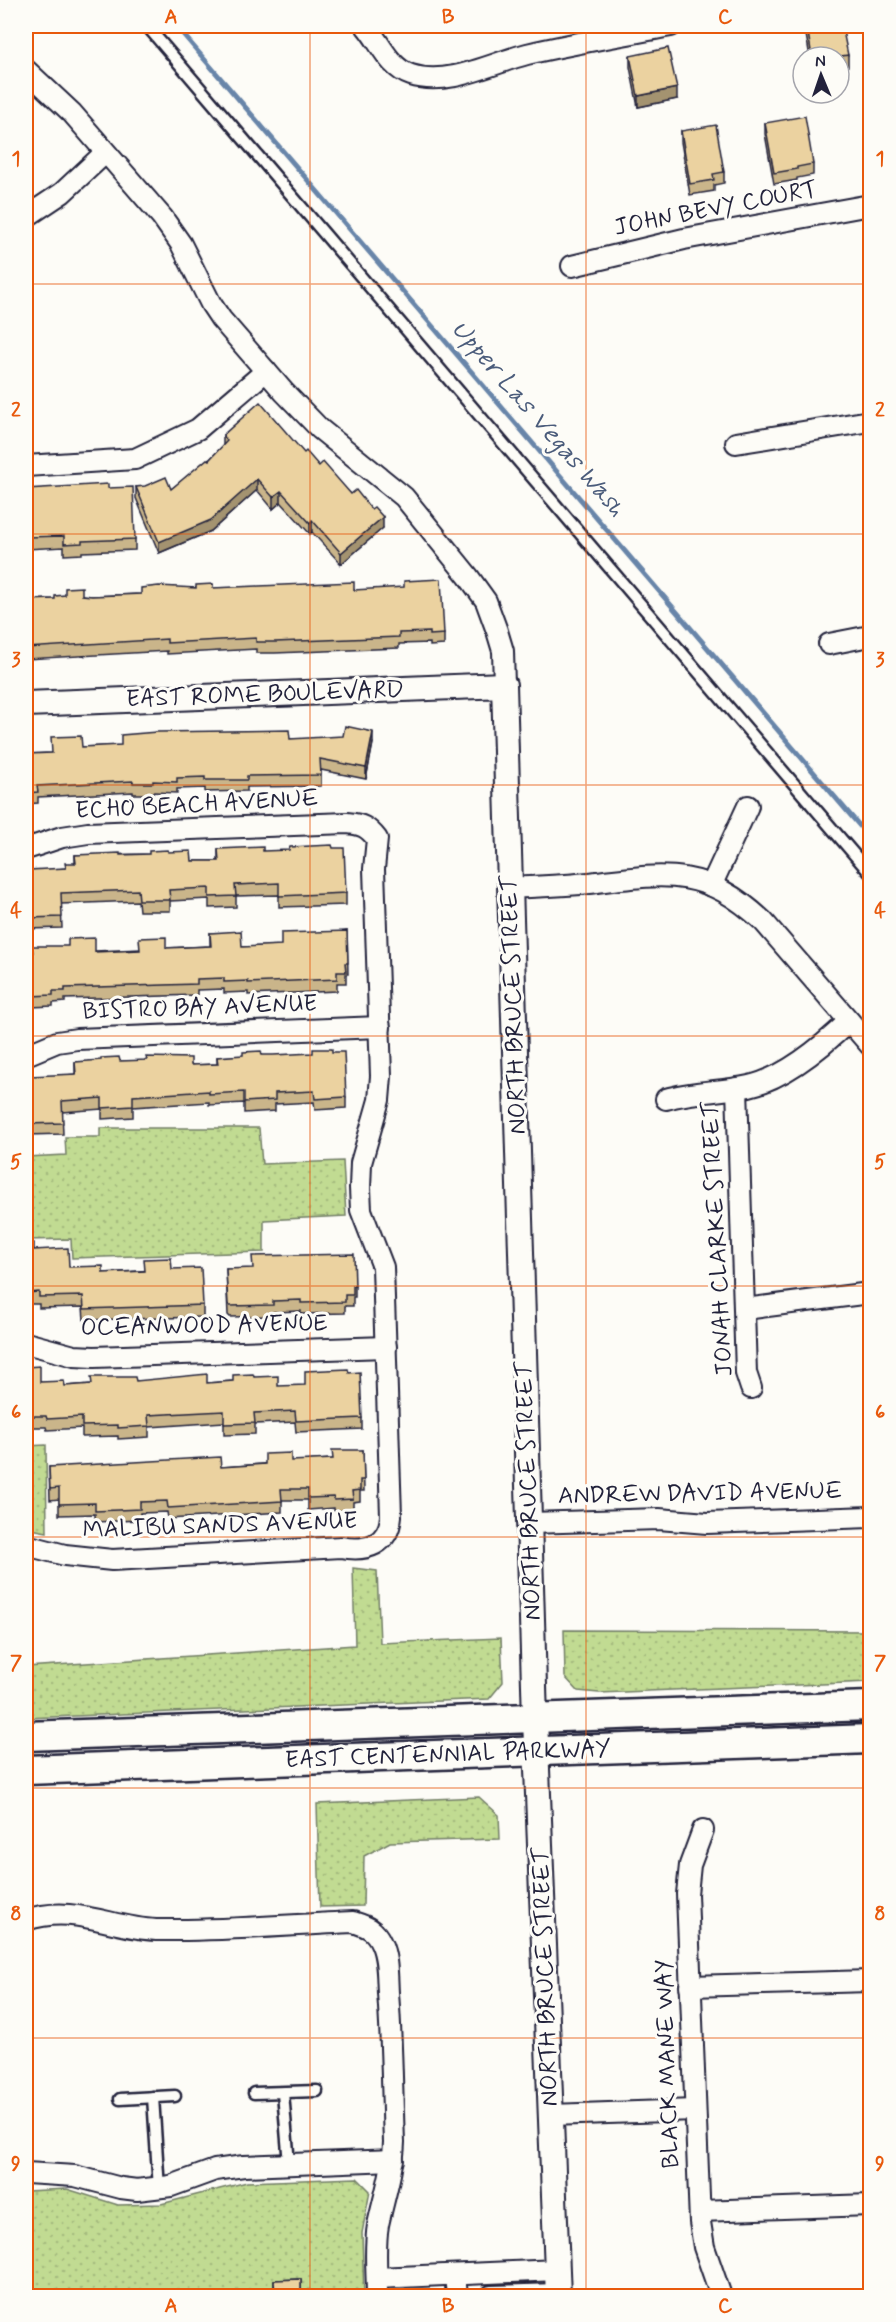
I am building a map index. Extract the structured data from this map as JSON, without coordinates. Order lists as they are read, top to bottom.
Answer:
{
  "streets": {
    "main road": ["EAST CENTENNIAL PARKWAY"],
    "street": [
      "JOHN BEVY COURT",
      "EAST ROME BOULEVARD",
      "ECHO BEACH AVENUE",
      "NORTH BRUCE STREET",
      "BISTRO BAY AVENUE",
      "JONAH CLARKE STREET",
      "OCEANWOOD AVENUE",
      "ANDREW DAVID AVENUE",
      "MALIBU SANDS AVENUE",
      "BLACK MANE WAY"
    ]
  },
  "crossings": [
    ["EAST ROME BOULEVARD", "NORTH BRUCE STREET"],
    ["ECHO BEACH AVENUE", "BISTRO BAY AVENUE"],
    ["NORTH BRUCE STREET", "ANDREW DAVID AVENUE"],
    ["NORTH BRUCE STREET", "EAST CENTENNIAL PARKWAY"],
    ["OCEANWOOD AVENUE", "MALIBU SANDS AVENUE"]
  ],
  "water": ["Upper Las Vegas Wash"],
  "north": "top",
  "grid": {
    "columns": ["A", "B", "C"],
    "rows": [
      "1",
      "2",
      "3",
      "4",
      "5",
      "6",
      "7",
      "8",
      "9"
    ]
  }
}
